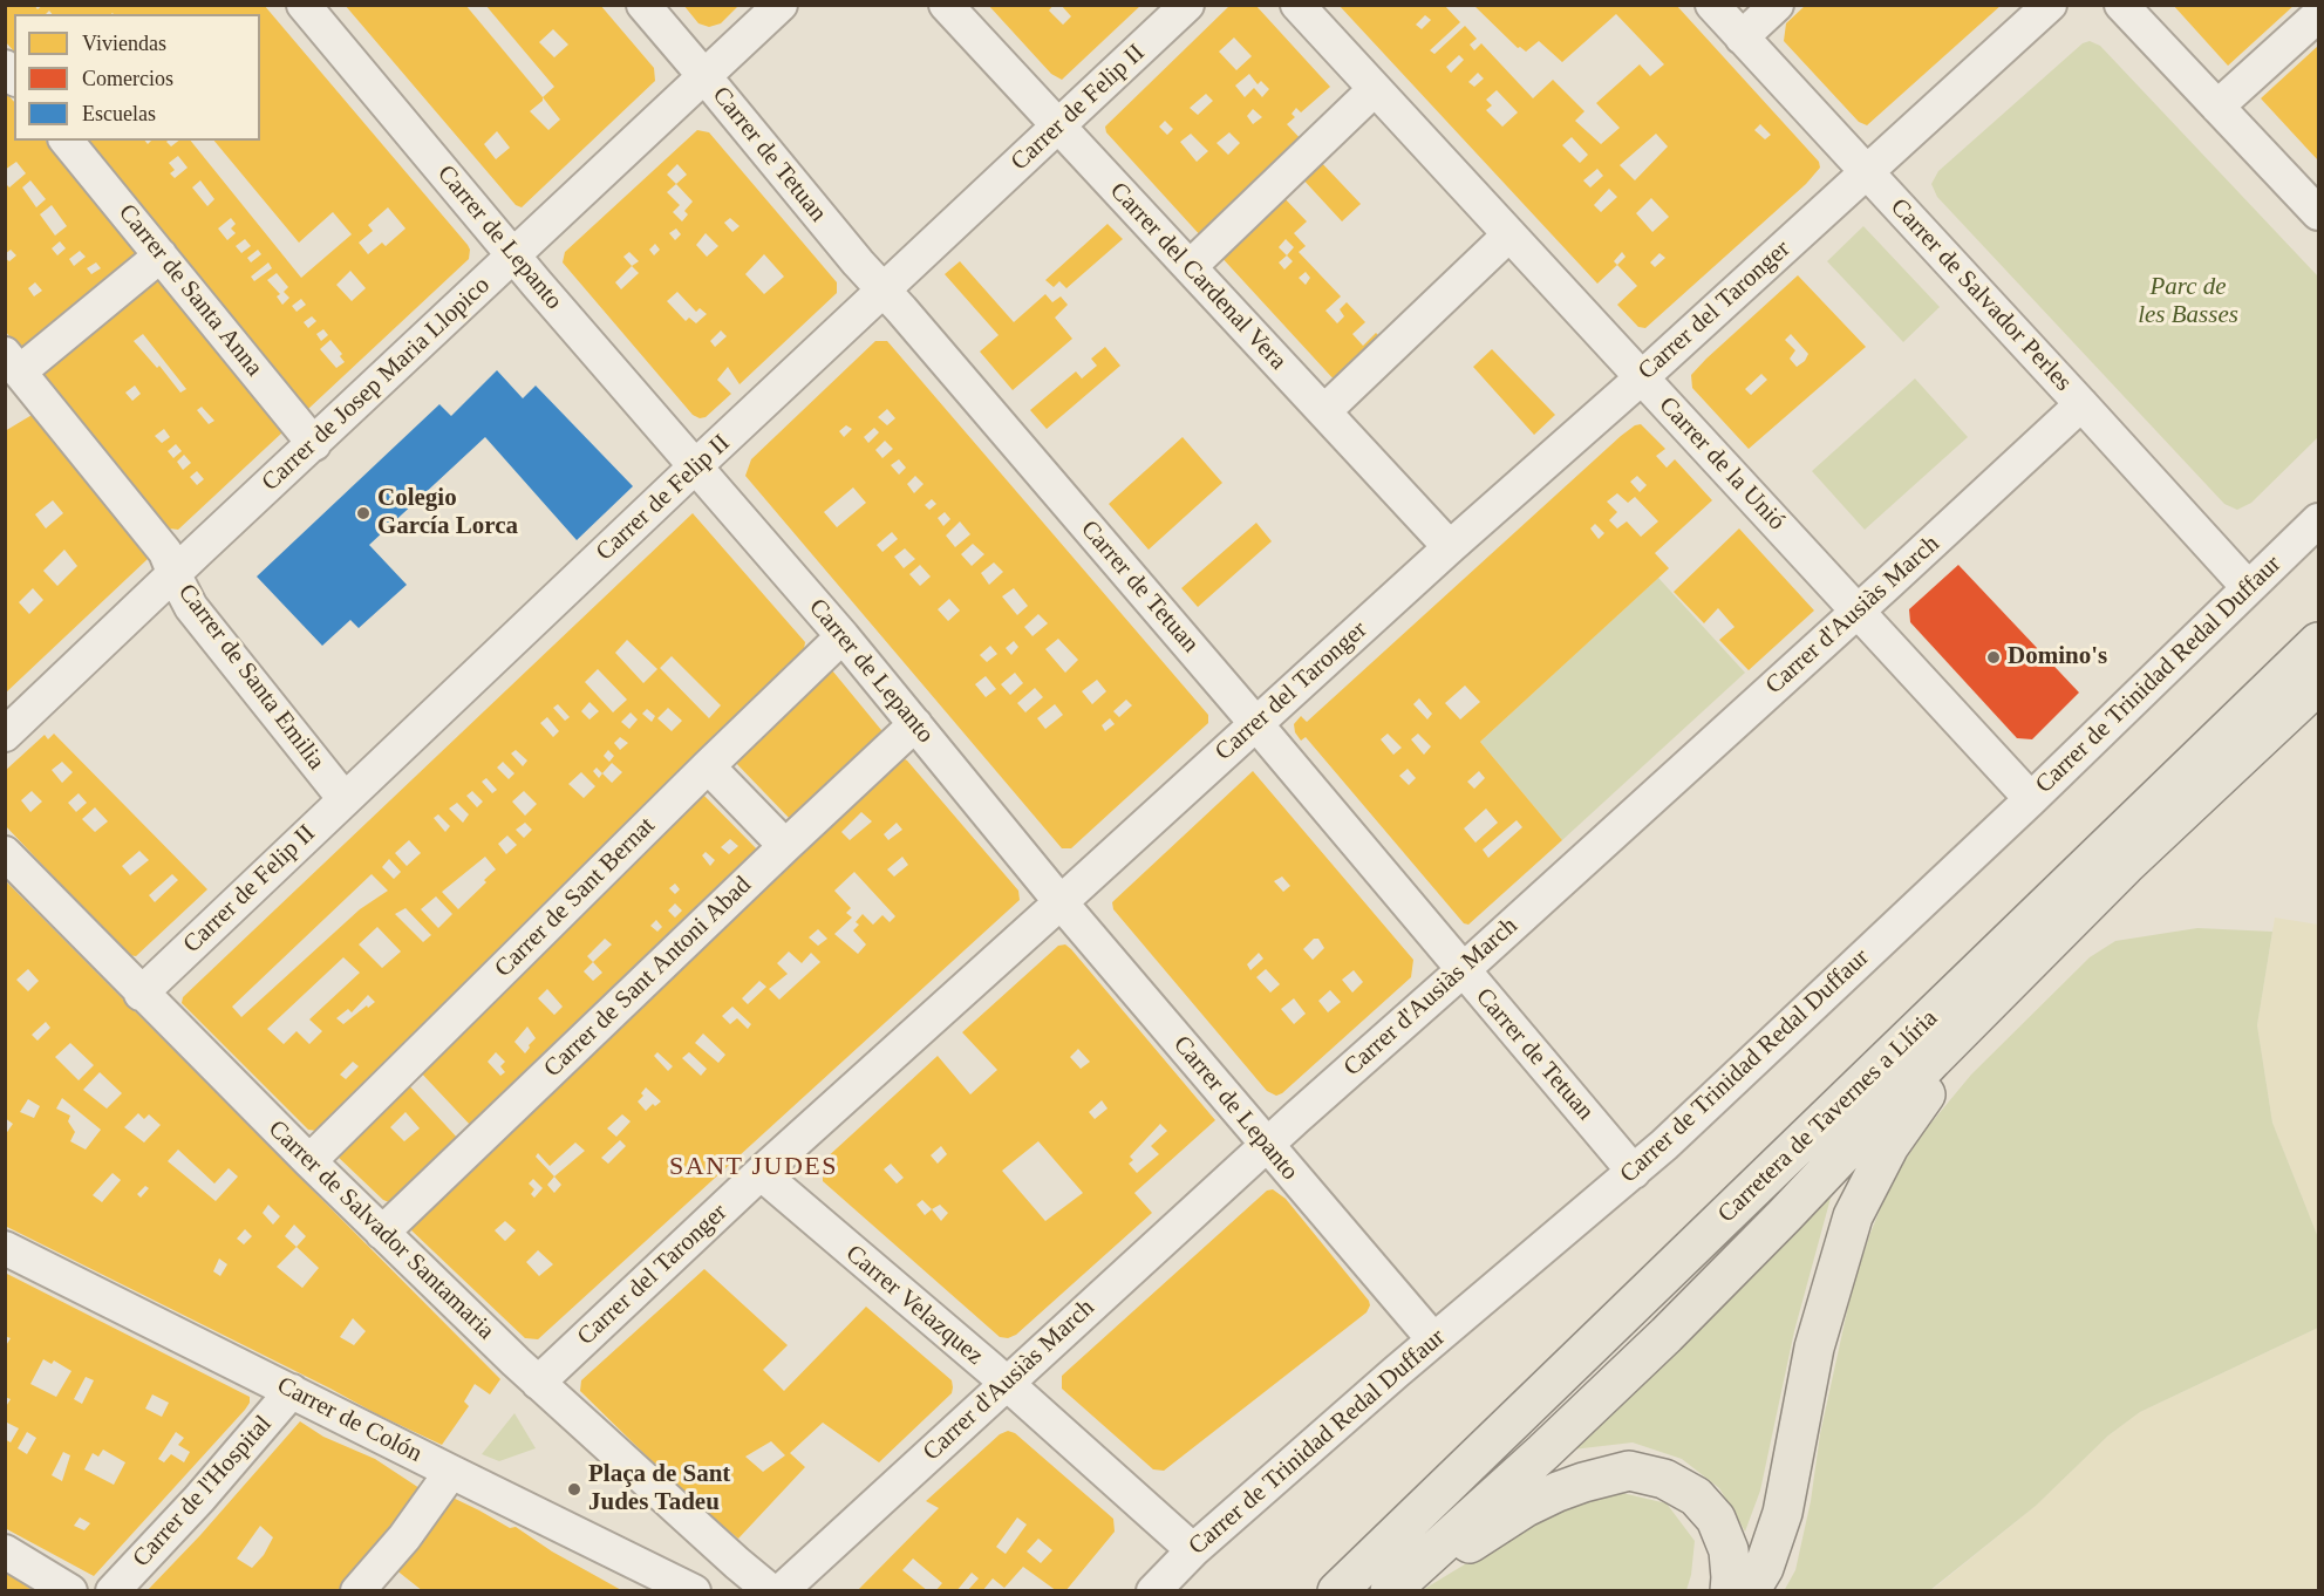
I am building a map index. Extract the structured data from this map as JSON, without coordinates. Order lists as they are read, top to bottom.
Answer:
{
  "streets": {
    "main road": ["Carretera de Tavernes a Llíria"],
    "street": [
      "Carrer de Felip II",
      "Carrer de Tetuan",
      "Carrer de Lepanto",
      "Carrer del Cardenal Vera",
      "Carrer de Santa Anna",
      "Carrer de Salvador Perles",
      "Carrer del Taronger",
      "Carrer de Josep Maria Llopico",
      "Carrer de la Unió",
      "Carrer d'Ausiàs March",
      "Carrer de Trinidad Redal Duffaur",
      "Carrer de Santa Emilia",
      "Carrer de Sant Bernat",
      "Carrer de Sant Antoni Abad",
      "Carrer de Salvador Santamaria",
      "Carrer Velazquez",
      "Carrer de Colón",
      "Carrer de l'Hospital"
    ]
  },
  "crossings": [
    ["Carrer de Felip II", "Carrer de Tetuan"],
    ["Carrer de Felip II", "Carrer de Lepanto"],
    ["Carrer de Felip II", "Carrer del Cardenal Vera"],
    ["Carrer de Felip II", "Carrer de Santa Emilia"],
    ["Carrer de Felip II", "Carrer de Salvador Santamaria"],
    ["Carrer de Tetuan", "Carrer del Taronger"],
    ["Carrer de Tetuan", "Carrer de Josep Maria Llopico"],
    ["Carrer de Tetuan", "Carrer d'Ausiàs March"],
    ["Carrer de Tetuan", "Carrer de Trinidad Redal Duffaur"],
    ["Carrer de Lepanto", "Carrer del Taronger"],
    ["Carrer de Lepanto", "Carrer de Josep Maria Llopico"],
    ["Carrer de Lepanto", "Carrer d'Ausiàs March"],
    ["Carrer de Lepanto", "Carrer de Trinidad Redal Duffaur"],
    ["Carrer de Lepanto", "Carrer de Sant Bernat"],
    ["Carrer de Lepanto", "Carrer de Sant Antoni Abad"],
    ["Carrer del Cardenal Vera", "Carrer del Taronger"],
    ["Carrer de Santa Anna", "Carrer de Josep Maria Llopico"],
    ["Carrer de Salvador Perles", "Carrer del Taronger"],
    ["Carrer de Salvador Perles", "Carrer d'Ausiàs March"],
    ["Carrer de Salvador Perles", "Carrer de Trinidad Redal Duffaur"],
    ["Carrer del Taronger", "Carrer de la Unió"],
    ["Carrer del Taronger", "Carrer de Salvador Santamaria"],
    ["Carrer del Taronger", "Carrer Velazquez"],
    ["Carrer de Josep Maria Llopico", "Carrer de Santa Emilia"],
    ["Carrer de la Unió", "Carrer d'Ausiàs March"],
    ["Carrer de la Unió", "Carrer de Trinidad Redal Duffaur"],
    ["Carrer d'Ausiàs March", "Carrer Velazquez"],
    ["Carrer de Trinidad Redal Duffaur", "Carrer Velazquez"],
    ["Carrer de Sant Bernat", "Carrer de Salvador Santamaria"],
    ["Carrer de Sant Antoni Abad", "Carrer de Salvador Santamaria"],
    ["Carrer de Colón", "Carrer de l'Hospital"]
  ],
  "districts": ["SANT JUDES"],
  "parks": ["Parc de les Basses"],
  "places": ["Colegio García Lorca", "Domino's", "Plaça de Sant Judes Tadeu"],
  "legend": ["Viviendas", "Comercios", "Escuelas"]
}
